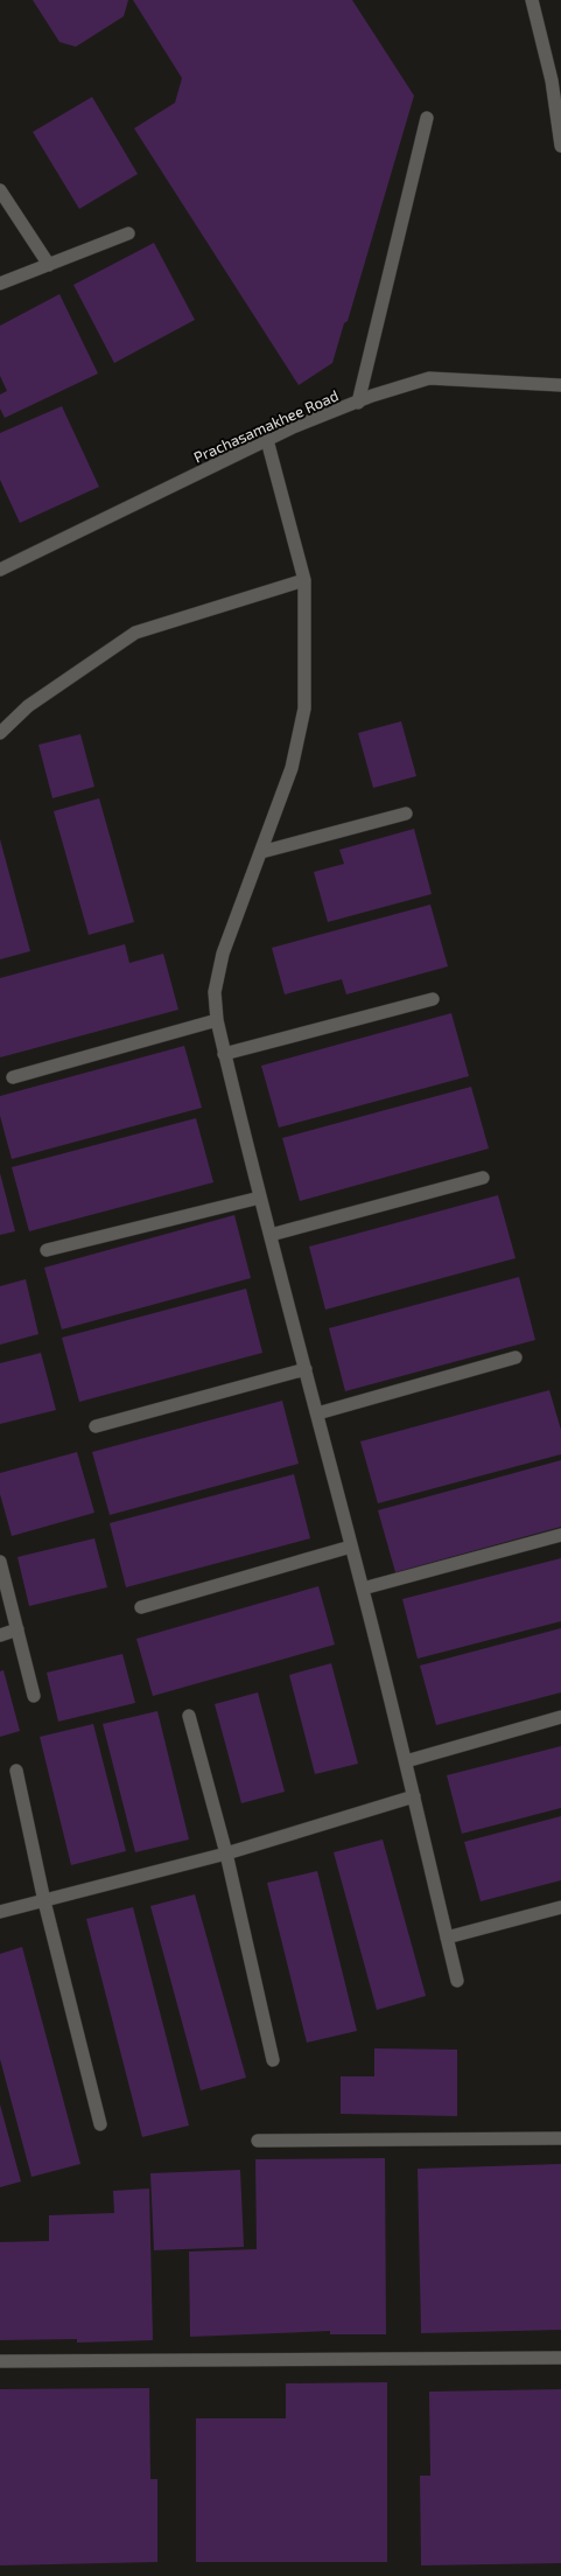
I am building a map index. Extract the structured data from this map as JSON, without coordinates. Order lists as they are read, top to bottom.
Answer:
{
  "streets": {
    "street": ["Prachasamakhee Road"]
  }
}
